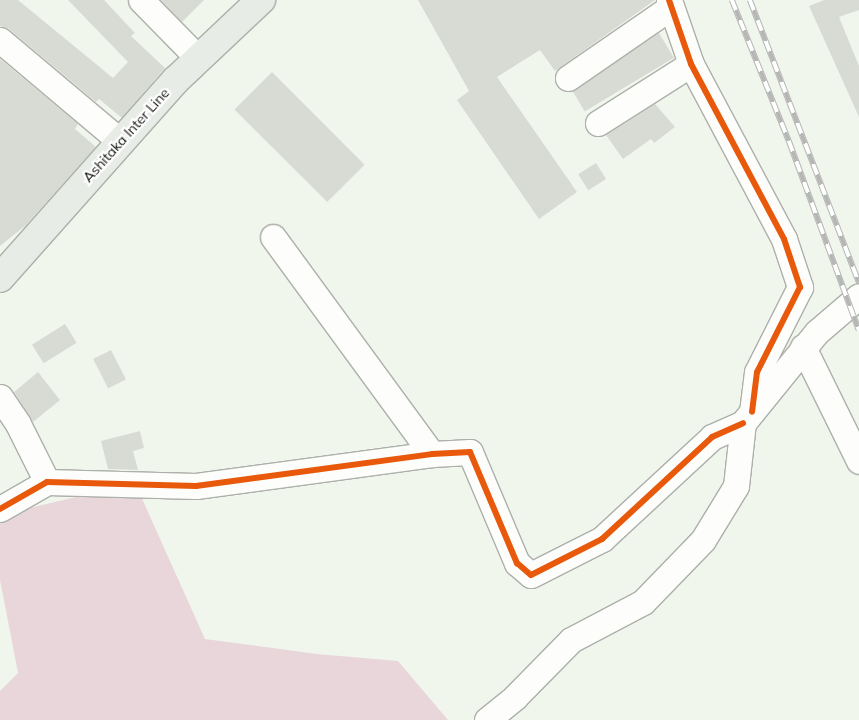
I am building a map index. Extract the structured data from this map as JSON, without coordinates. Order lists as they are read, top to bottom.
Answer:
{
  "streets": {
    "main road": ["Ashitaka Inter Line"]
  }
}
